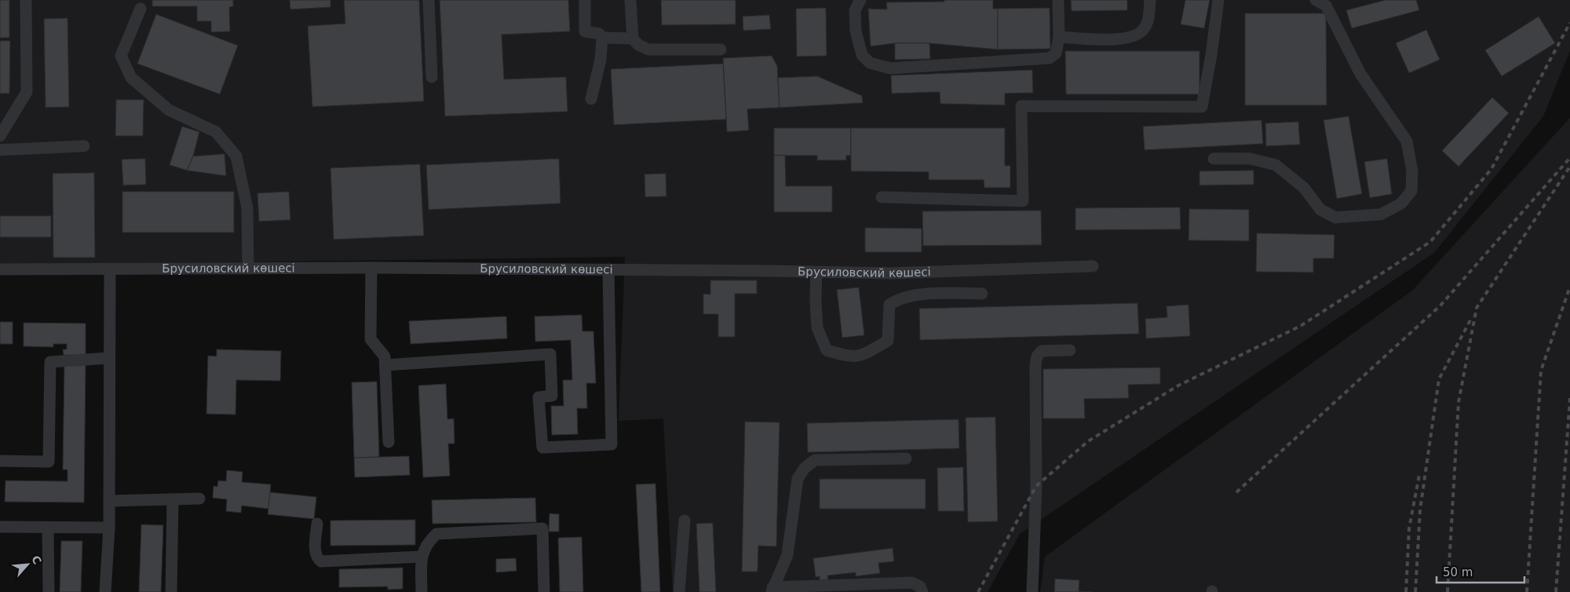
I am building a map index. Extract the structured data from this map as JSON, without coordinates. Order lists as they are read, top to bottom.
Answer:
{
  "streets": {
    "street": ["Брусиловский көшесі"]
  },
  "scale_bar": "50 m",
  "north": "top right"
}
